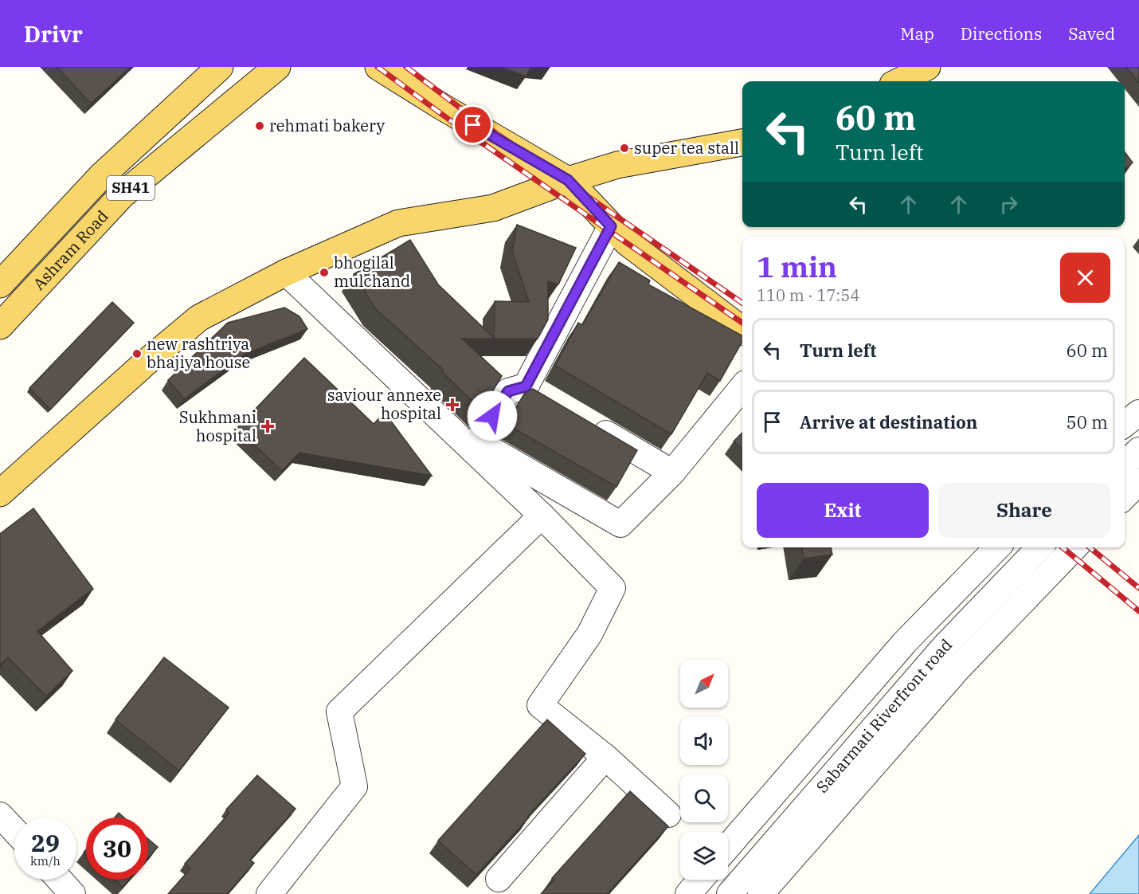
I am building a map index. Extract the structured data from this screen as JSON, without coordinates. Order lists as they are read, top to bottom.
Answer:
{
  "streets": {
    "main road": ["SH41", "Ashram Road"],
    "street": ["Sabarmati Riverfront road"]
  },
  "places": {
    "other": [
      "rehmati bakery",
      "super tea stall",
      "bhogilal mulchand",
      "new rashtriya bhajiya house"
    ],
    "health": ["saviour annexe hospital", "Sukhmani hospital"]
  },
  "north": "top right",
  "page": {
    "header": "Drivr",
    "nav": ["Map", "Directions", "Saved"],
    "turn": ["60 m", "Turn left"],
    "heading": ["1 min", "110 m · 17:54"],
    "list": [
      {
        "name": "Turn left",
        "value": "60 m"
      },
      {
        "name": "Arrive at destination",
        "value": "50 m"
      }
    ],
    "buttons": ["Exit", "Share"],
    "speed": "29 km/h",
    "limit": "30"
  }
}
